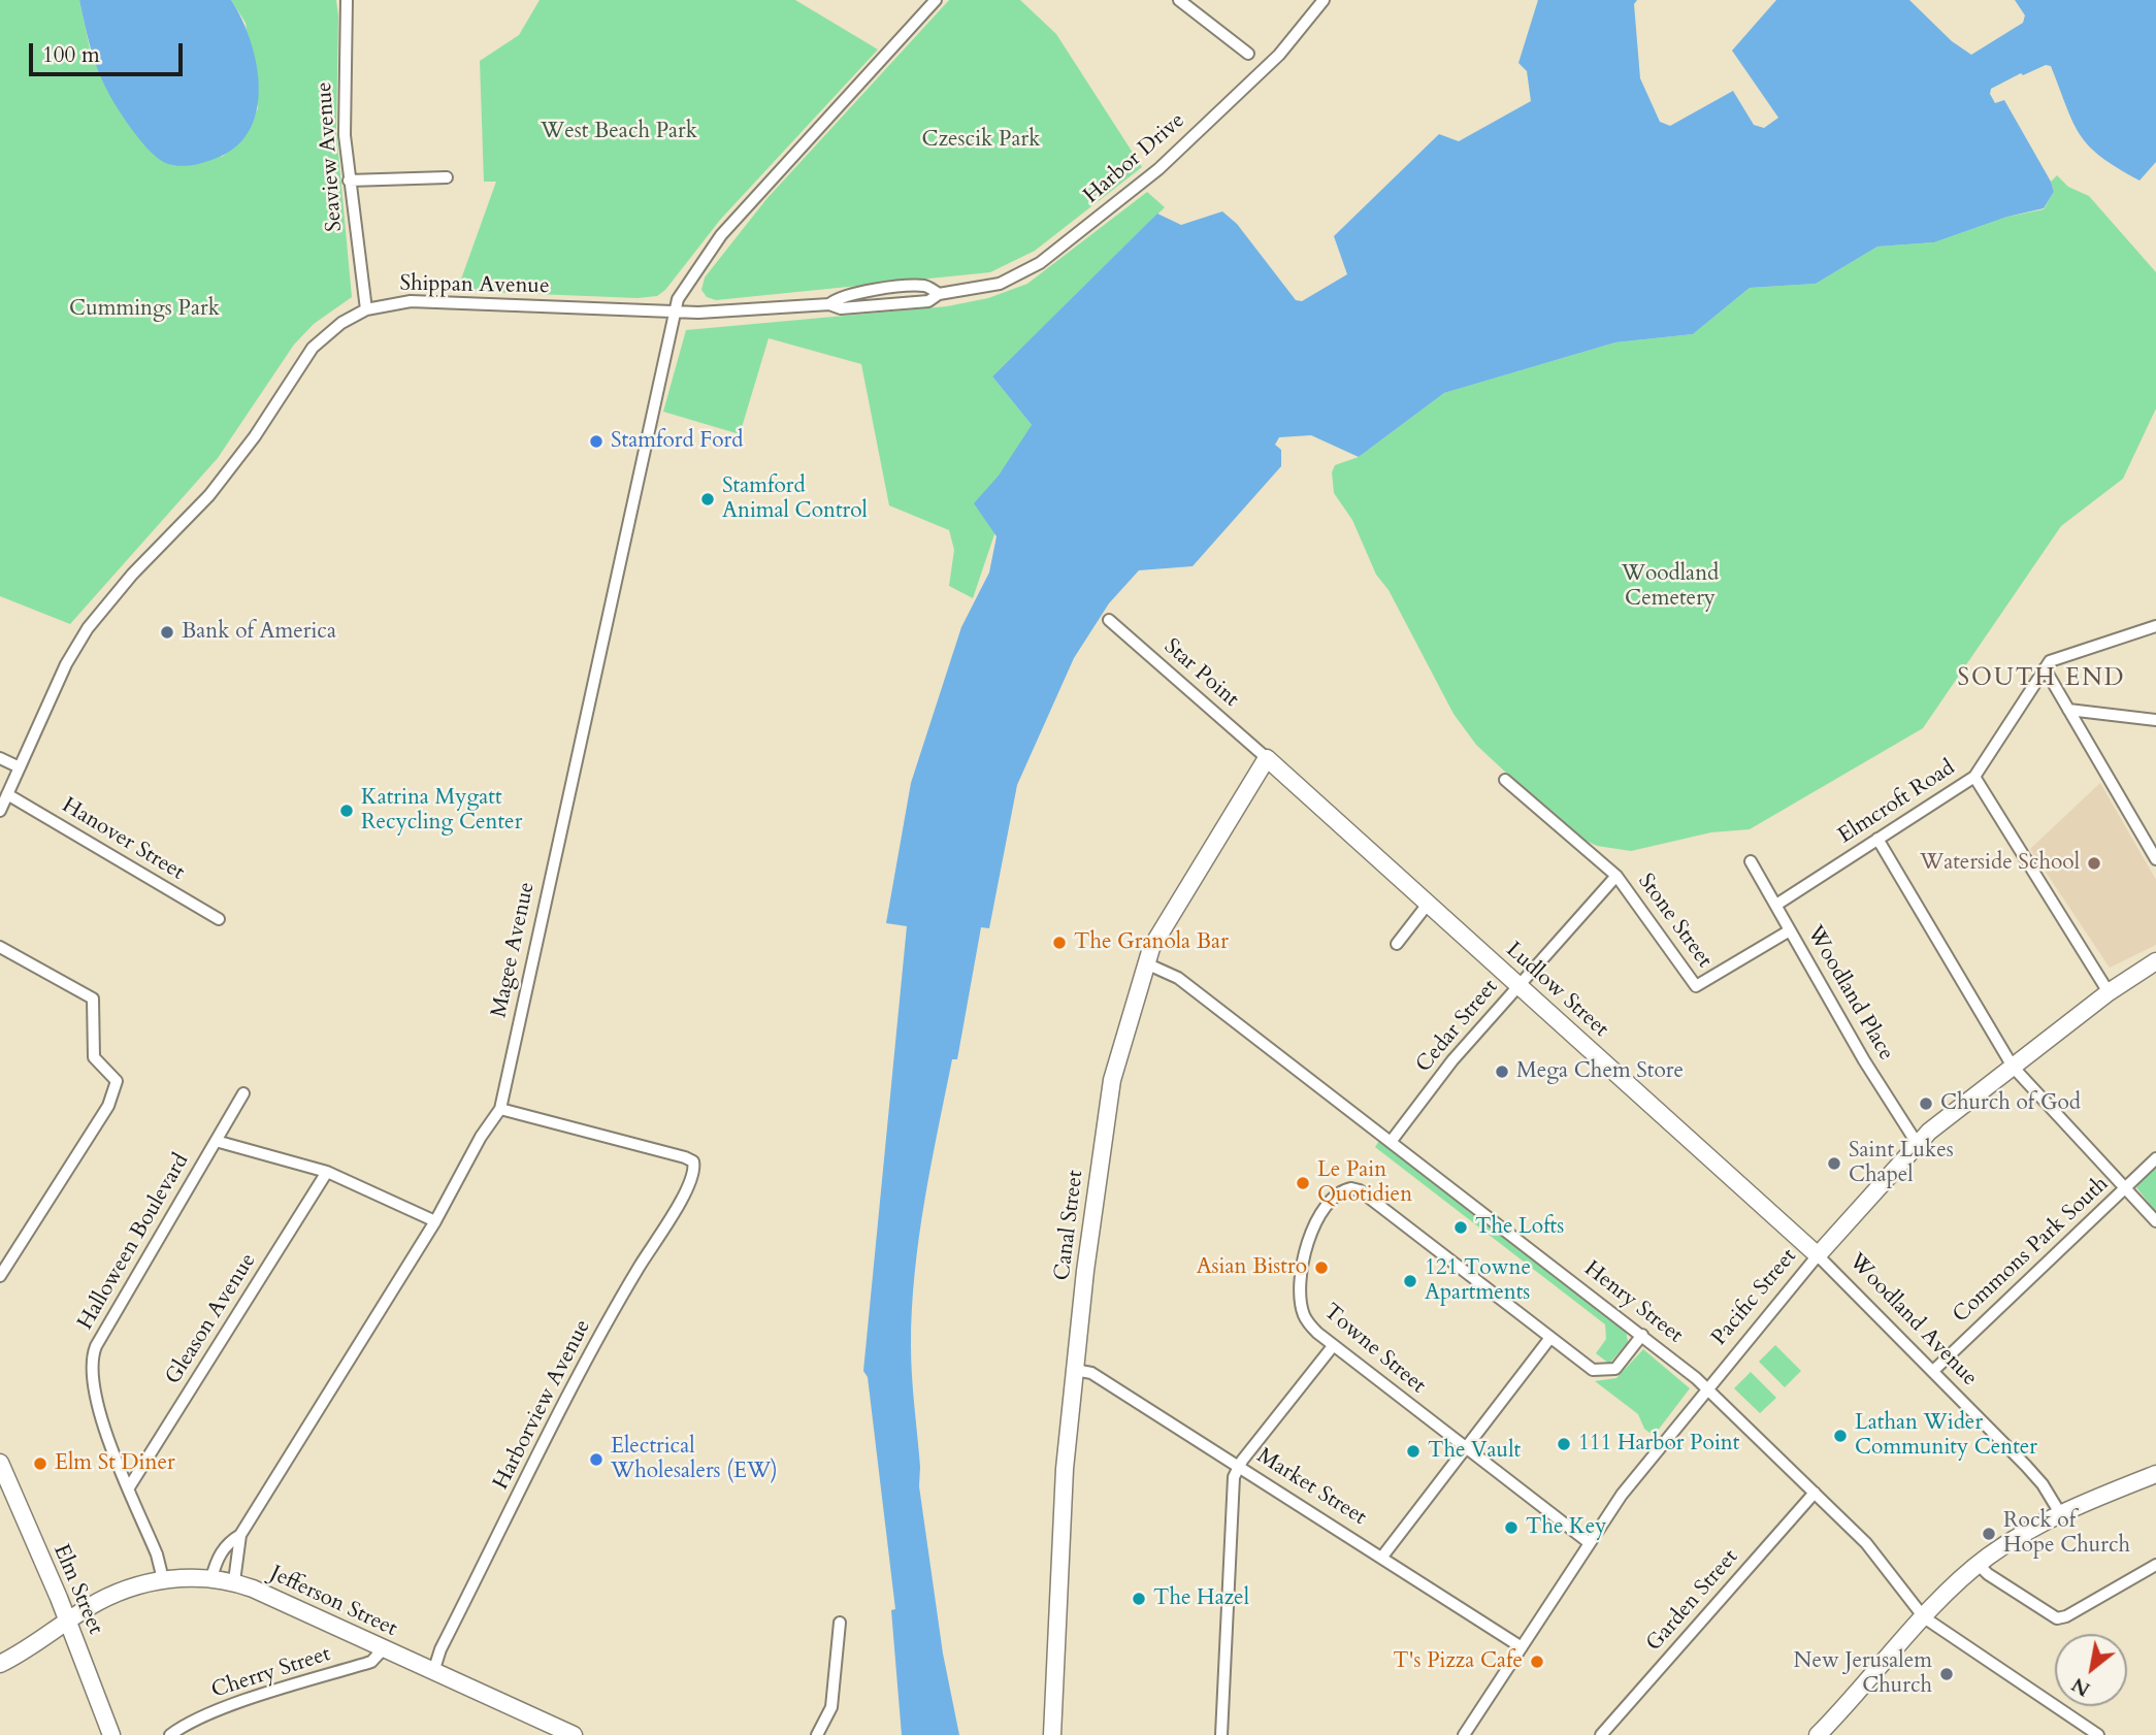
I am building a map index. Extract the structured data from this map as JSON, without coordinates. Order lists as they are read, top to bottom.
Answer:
{
  "streets": {
    "street": [
      "Seaview Avenue",
      "Harbor Drive",
      "Shippan Avenue",
      "Star Point",
      "Elmcroft Road",
      "Hanover Street",
      "Stone Street",
      "Magee Avenue",
      "Ludlow Street",
      "Woodland Place",
      "Cedar Street",
      "Canal Street",
      "Halloween Boulevard",
      "Commons Park South",
      "Pacific Street",
      "Henry Street",
      "Gleason Avenue",
      "Woodland Avenue",
      "Towne Street",
      "Harborview Avenue",
      "Market Street",
      "Elm Street",
      "Garden Street",
      "Jefferson Street",
      "Cherry Street"
    ]
  },
  "crossings": [
    ["Seaview Avenue", "Shippan Avenue"],
    ["Harbor Drive", "Shippan Avenue"],
    ["Harbor Drive", "Magee Avenue"],
    ["Shippan Avenue", "Hanover Street"],
    ["Shippan Avenue", "Magee Avenue"],
    ["Star Point", "Ludlow Street"],
    ["Star Point", "Canal Street"],
    ["Elmcroft Road", "Woodland Place"],
    ["Stone Street", "Woodland Place"],
    ["Stone Street", "Cedar Street"],
    ["Magee Avenue", "Harborview Avenue"],
    ["Magee Avenue", "Jefferson Street"],
    ["Ludlow Street", "Cedar Street"],
    ["Ludlow Street", "Canal Street"],
    ["Ludlow Street", "Pacific Street"],
    ["Ludlow Street", "Woodland Avenue"],
    ["Woodland Place", "Pacific Street"],
    ["Cedar Street", "Henry Street"],
    ["Canal Street", "Henry Street"],
    ["Canal Street", "Market Street"],
    ["Halloween Boulevard", "Gleason Avenue"],
    ["Halloween Boulevard", "Jefferson Street"],
    ["Commons Park South", "Woodland Avenue"],
    ["Pacific Street", "Henry Street"],
    ["Pacific Street", "Woodland Avenue"],
    ["Pacific Street", "Towne Street"],
    ["Pacific Street", "Market Street"],
    ["Henry Street", "Towne Street"],
    ["Henry Street", "Garden Street"],
    ["Harborview Avenue", "Jefferson Street"],
    ["Elm Street", "Jefferson Street"],
    ["Jefferson Street", "Cherry Street"]
  ],
  "districts": ["SOUTH END"],
  "parks": [
    "West Beach Park",
    "Czescik Park",
    "Cummings Park",
    "Woodland Cemetery"
  ],
  "places": [
    "Stamford Ford",
    "Stamford Animal Control",
    "Bank of America",
    "Katrina Mygatt Recycling Center",
    "Waterside School",
    "The Granola Bar",
    "Mega Chem Store",
    "Church of God",
    "Saint Lukes Chapel",
    "Le Pain Quotidien",
    "The Lofts",
    "Asian Bistro",
    "121 Towne Apartments",
    "Lathan Wider Community Center",
    "111 Harbor Point",
    "The Vault",
    "Electrical Wholesalers (EW)",
    "Elm St Diner",
    "The Key",
    "Rock of Hope Church",
    "The Hazel",
    "T's Pizza Cafe",
    "New Jerusalem Church"
  ],
  "scale_bar": "100 m",
  "north": "bottom left"
}
